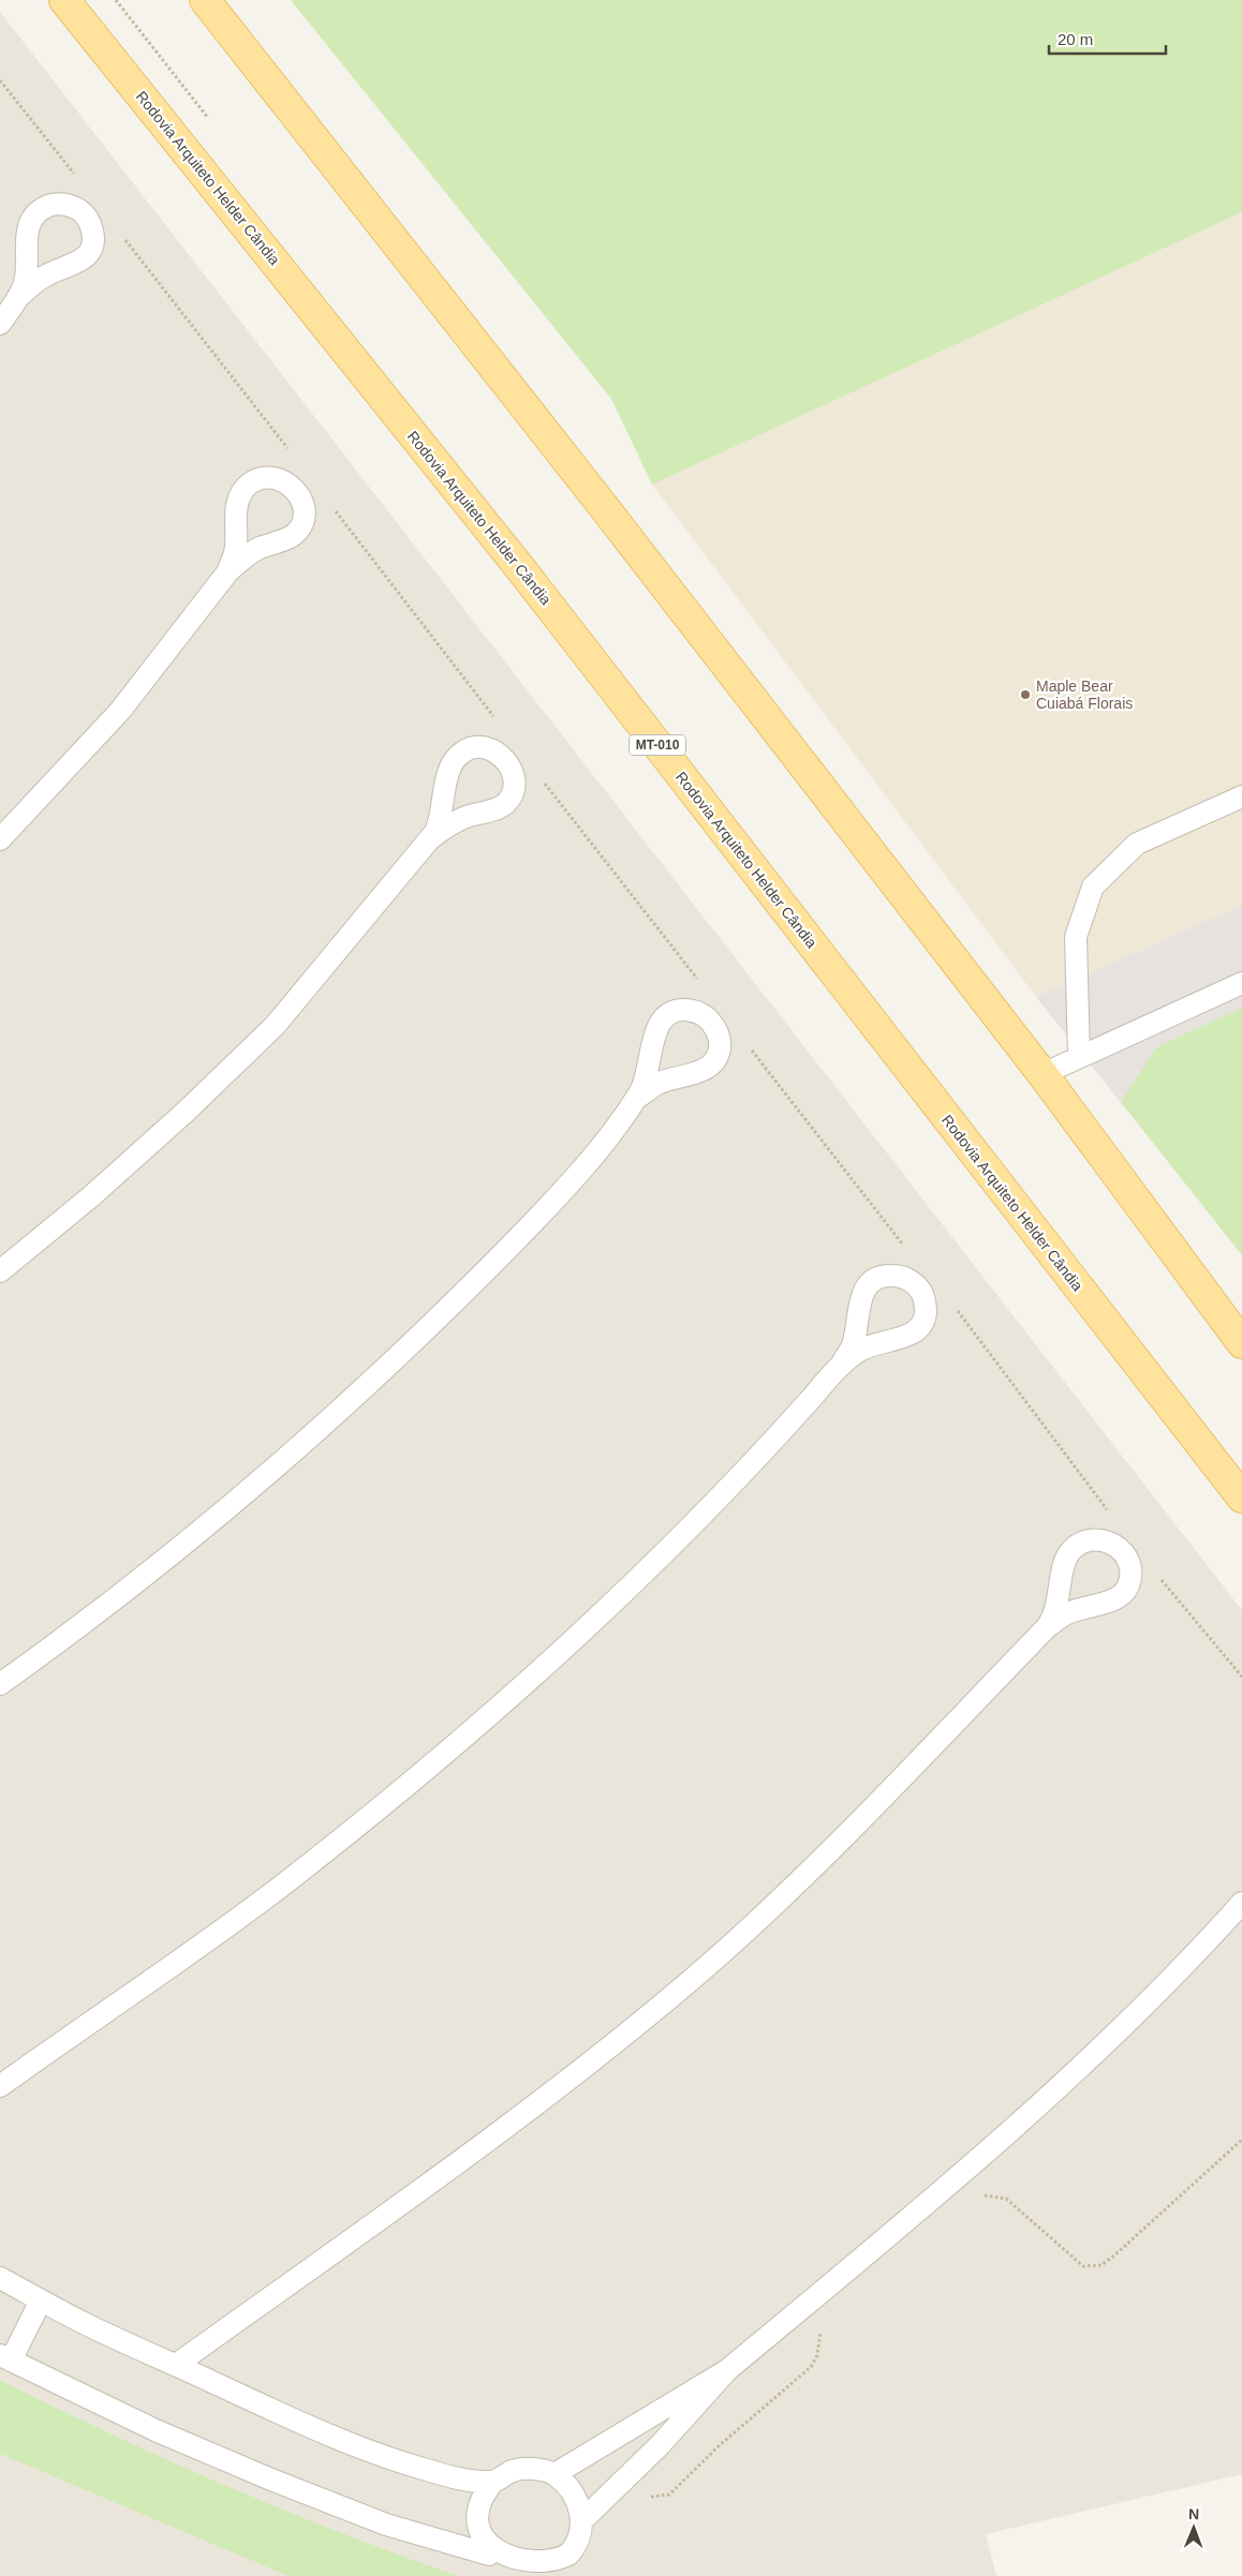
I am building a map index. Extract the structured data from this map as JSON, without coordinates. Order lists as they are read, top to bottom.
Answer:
{
  "streets": {
    "main road": ["Rodovia Arquiteto Helder Cândia", "MT-010"]
  },
  "places": ["Maple Bear Cuiabá Florais"],
  "scale_bar": "20 m",
  "north": "top"
}
